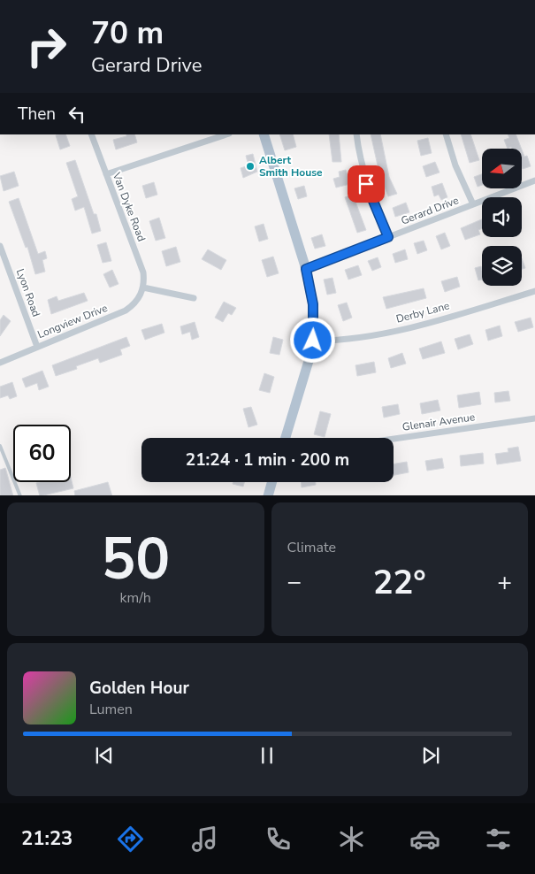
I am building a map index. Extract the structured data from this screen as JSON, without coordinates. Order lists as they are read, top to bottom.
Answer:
{
  "streets": {
    "street": [
      "Van Dyke Road",
      "Gerard Drive",
      "Lyon Road",
      "Derby Lane",
      "Longview Drive",
      "Glenair Avenue"
    ]
  },
  "crossings": [
    ["Van Dyke Road", "Longview Drive"],
    ["Lyon Road", "Longview Drive"]
  ],
  "places": ["Albert Smith House"],
  "north": "left",
  "page": {
    "turn": ["70 m", "Gerard Drive"],
    "then": "Then",
    "limit": "60",
    "trip": "21:24 · 1 min · 200 m",
    "tile": [
      ["50", "km/h"],
      "Climate"
    ],
    "heat": ["−", "22°", "+"],
    "song": ["Golden Hour", "Lumen"],
    "tabs": "21:23"
  }
}
